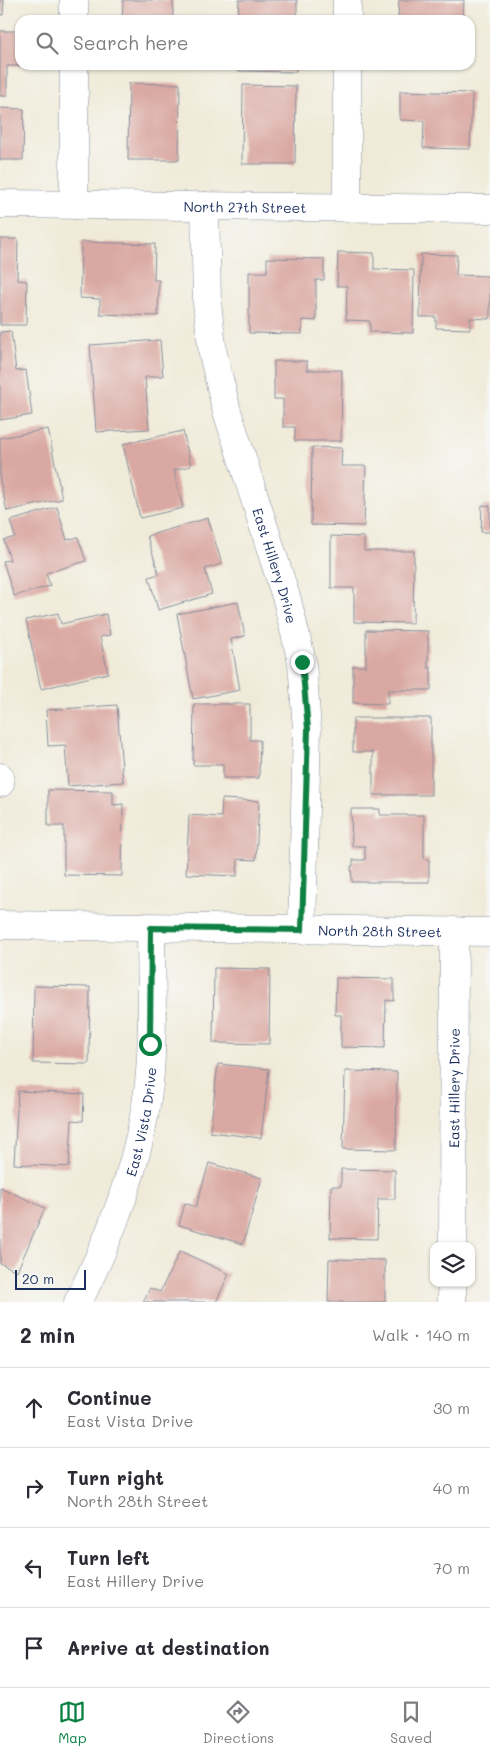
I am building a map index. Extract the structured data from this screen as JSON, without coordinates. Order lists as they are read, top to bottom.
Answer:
{
  "streets": {
    "street": [
      "North 27th Street",
      "East Hillery Drive",
      "North 28th Street",
      "East Vista Drive"
    ]
  },
  "crossings": [
    ["North 27th Street", "East Hillery Drive"],
    ["East Hillery Drive", "North 28th Street"],
    ["North 28th Street", "East Vista Drive"]
  ],
  "scale_bar": "20 m",
  "page": {
    "search": "Search here",
    "scale": "20 m",
    "heading": ["2 min", "Walk · 140 m"],
    "list": [
      ["Continue", "East Vista Drive", "30 m"],
      ["Turn right", "North 28th Street", "40 m"],
      ["Turn left", "East Hillery Drive", "70 m"],
      "Arrive at destination"
    ],
    "nav": ["Map", "Directions", "Saved"]
  }
}
